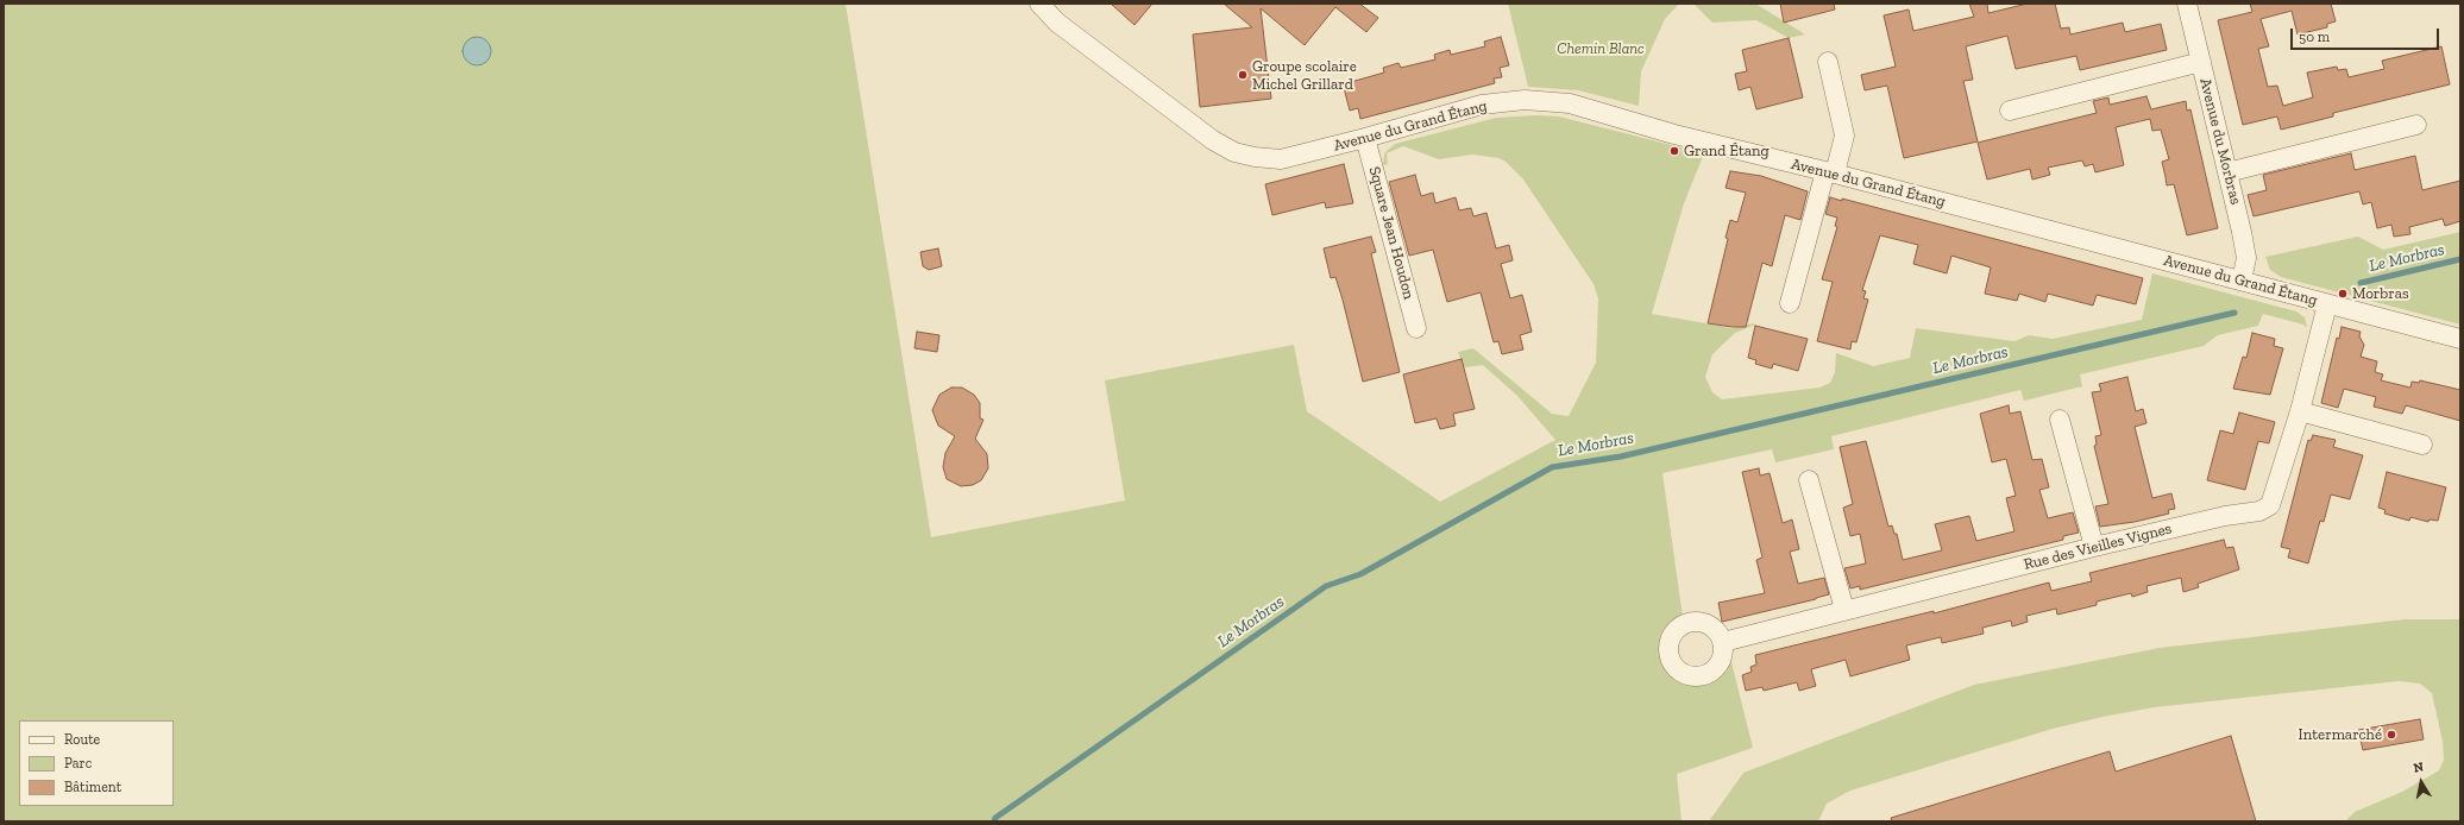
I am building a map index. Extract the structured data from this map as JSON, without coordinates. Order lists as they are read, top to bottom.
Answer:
{
  "streets": {
    "street": [
      "Avenue du Grand Étang",
      "Avenue du Morbras",
      "Square Jean Houdon",
      "Rue des Vieilles Vignes"
    ]
  },
  "crossings": [
    ["Avenue du Grand Étang", "Avenue du Morbras"],
    ["Avenue du Grand Étang", "Square Jean Houdon"],
    ["Avenue du Grand Étang", "Rue des Vieilles Vignes"]
  ],
  "water": ["Le Morbras"],
  "parks": ["Chemin Blanc"],
  "places": [
    "Groupe scolaire Michel Grillard",
    "Grand Étang",
    "Morbras",
    "Intermarché"
  ],
  "legend": ["Route", "Parc", "Bâtiment"],
  "scale_bar": "50 m",
  "north": "top"
}
